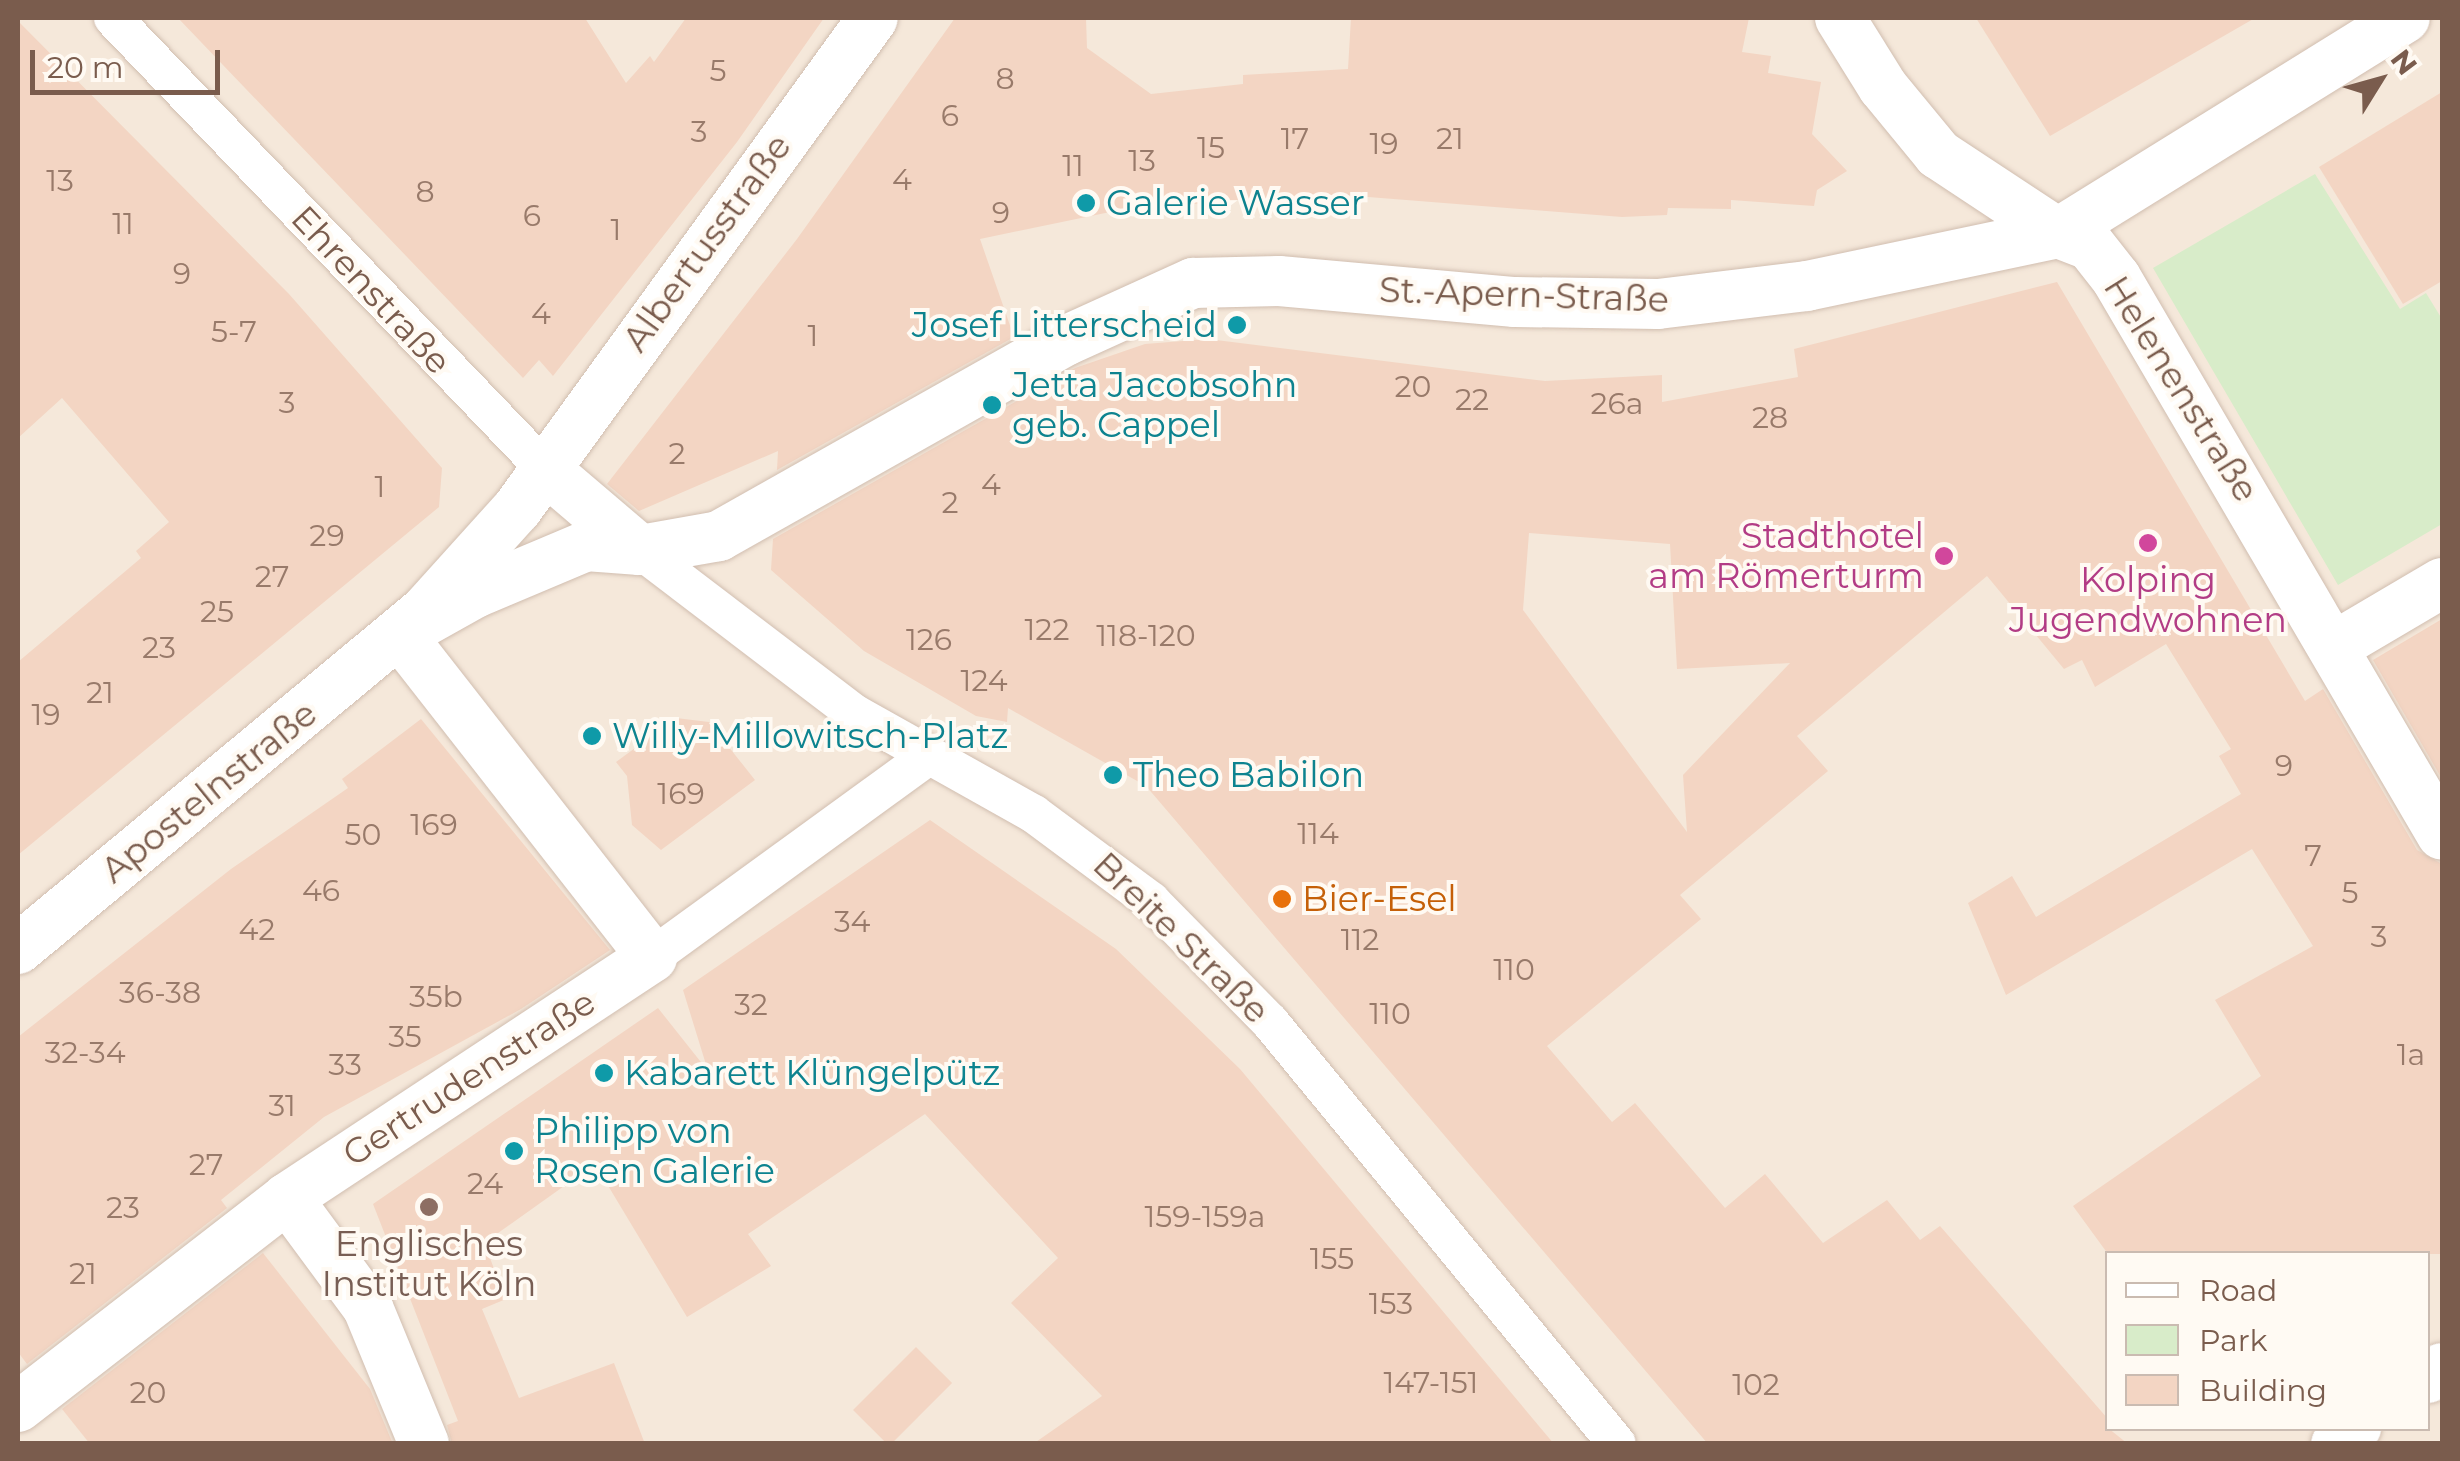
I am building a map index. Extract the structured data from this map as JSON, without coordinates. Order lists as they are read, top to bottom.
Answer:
{
  "streets": {
    "street": [
      "Albertusstraße",
      "Ehrenstraße",
      "St.-Apern-Straße",
      "Helenenstraße",
      "Apostelnstraße",
      "Breite Straße",
      "Gertrudenstraße"
    ]
  },
  "crossings": [
    ["Albertusstraße", "Ehrenstraße"],
    ["Albertusstraße", "Apostelnstraße"],
    ["Ehrenstraße", "St.-Apern-Straße"],
    ["Ehrenstraße", "Apostelnstraße"],
    ["Ehrenstraße", "Breite Straße"],
    ["St.-Apern-Straße", "Helenenstraße"],
    ["St.-Apern-Straße", "Apostelnstraße"],
    ["St.-Apern-Straße", "Breite Straße"],
    ["Apostelnstraße", "Breite Straße"],
    ["Breite Straße", "Gertrudenstraße"]
  ],
  "places": [
    "Galerie Wasser",
    "Josef Litterscheid",
    "Jetta Jacobsohn geb. Cappel",
    "Kolping Jugendwohnen",
    "Stadthotel am Römerturm",
    "Willy-Millowitsch-Platz",
    "Theo Babilon",
    "Bier-Esel",
    "Kabarett Klüngelpütz",
    "Philipp von Rosen Galerie",
    "Englisches Institut Köln"
  ],
  "house_numbers": [
    "5",
    "8",
    "6",
    "3",
    "17",
    "21",
    "19",
    "15",
    "13",
    "11",
    "4",
    "13",
    "8",
    "9",
    "6",
    "11",
    "1",
    "9",
    "4",
    "5-7",
    "1",
    "20",
    "22",
    "3",
    "26a",
    "28",
    "2",
    "4",
    "1",
    "2",
    "29",
    "27",
    "25",
    "122",
    "118-120",
    "126",
    "23",
    "124",
    "21",
    "19",
    "9",
    "169",
    "169",
    "114",
    "50",
    "7",
    "46",
    "5",
    "34",
    "42",
    "3",
    "112",
    "110",
    "36-38",
    "35b",
    "32",
    "110",
    "35",
    "32-34",
    "1a",
    "33",
    "31",
    "27",
    "24",
    "23",
    "159-159a",
    "155",
    "21",
    "153",
    "147-151",
    "102",
    "20"
  ],
  "legend": ["Road", "Park", "Building"],
  "scale_bar": "20 m",
  "north": "top right"
}
